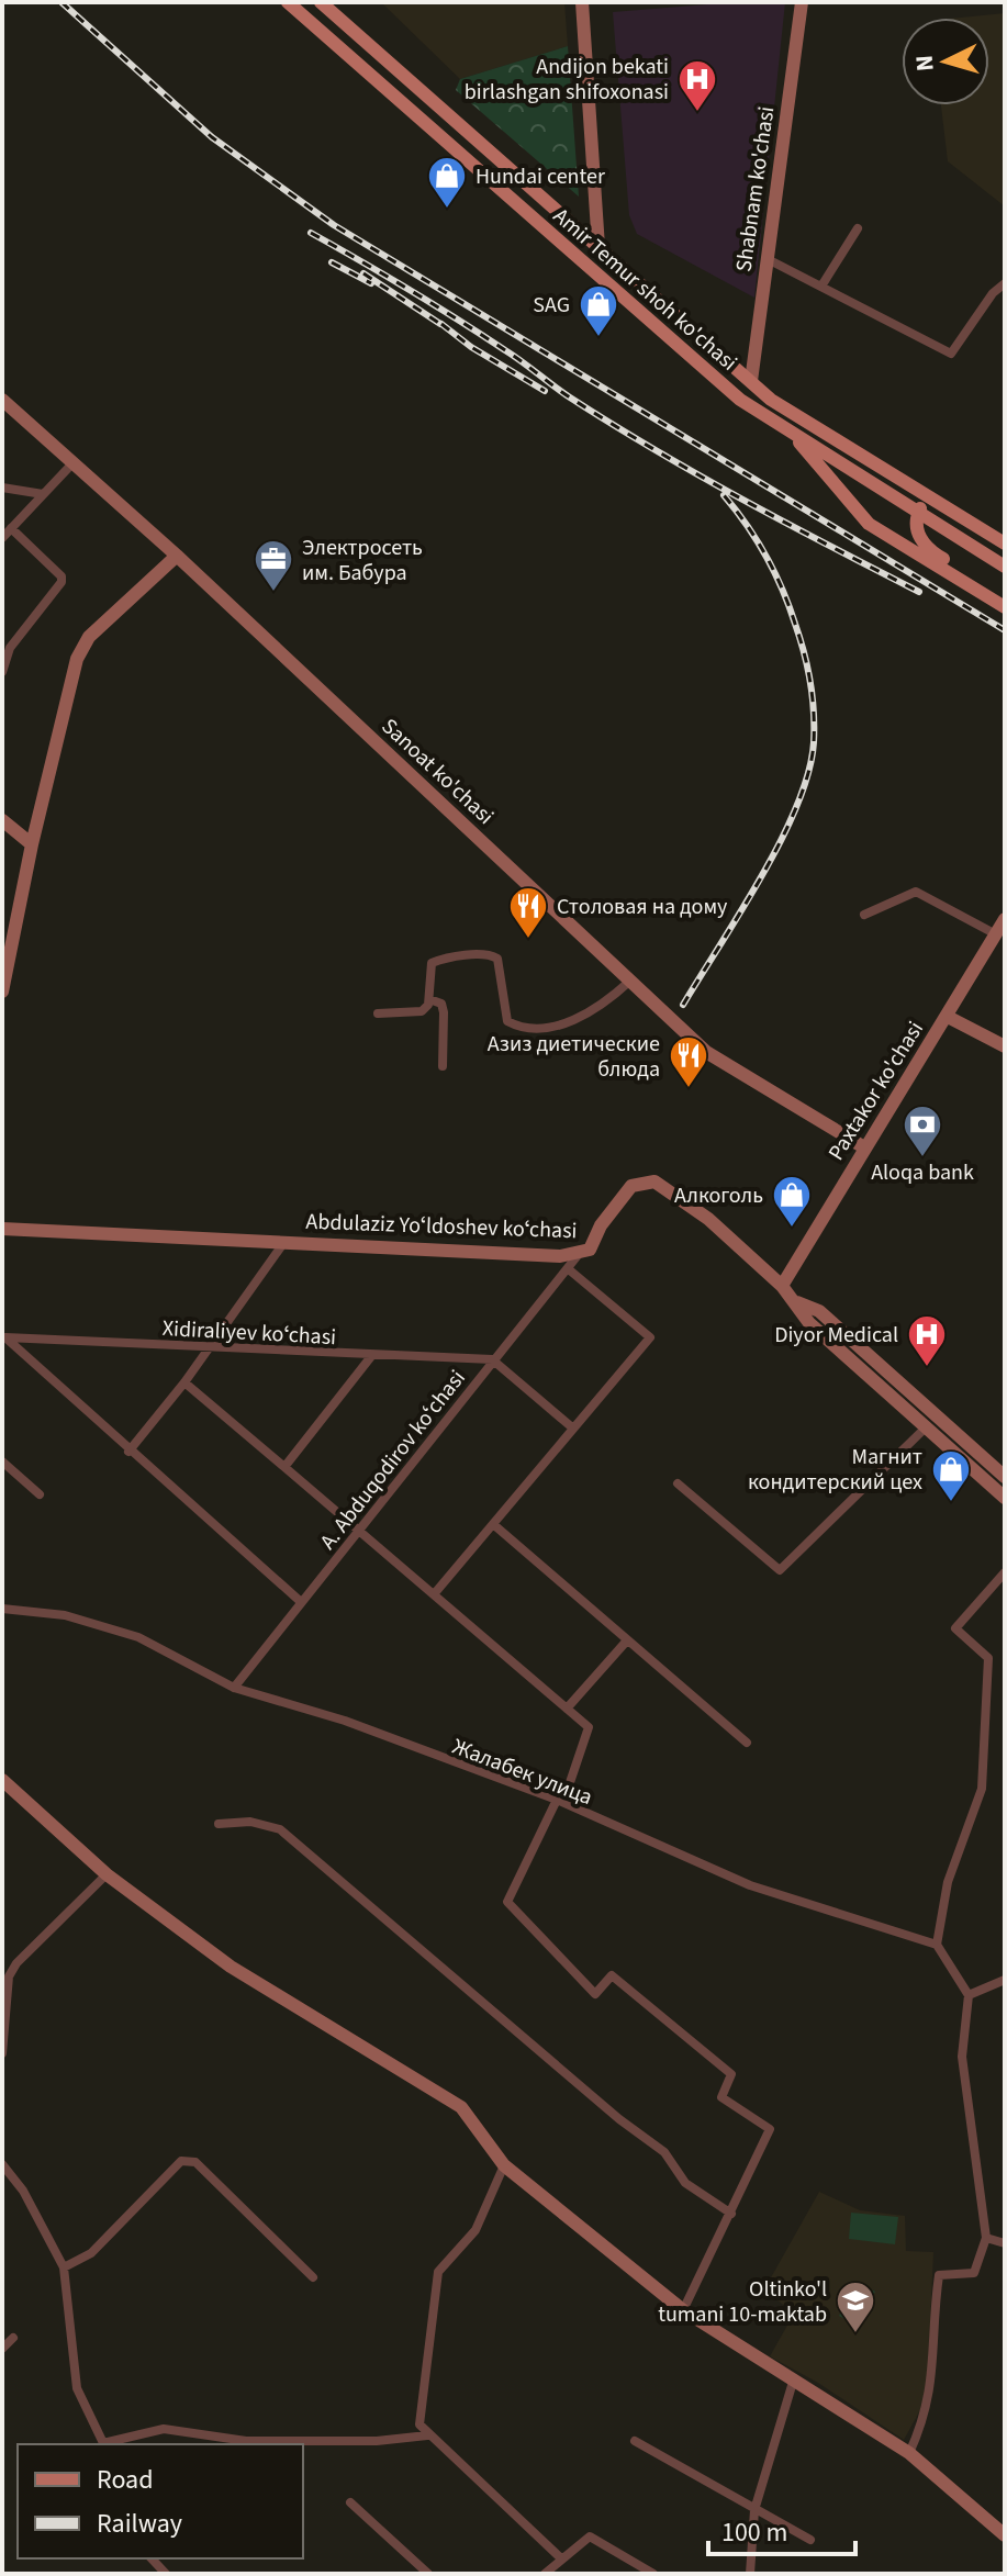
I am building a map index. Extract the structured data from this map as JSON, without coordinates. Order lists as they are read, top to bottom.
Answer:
{
  "streets": {
    "main road": [
      "Shabnam ko'chasi",
      "Amir Temur shoh ko'chasi",
      "Sanoat ko'chasi",
      "Paxtakor ko'chasi",
      "Abdulaziz Yoʻldoshev koʻchasi"
    ],
    "street": ["Xidiraliyev koʻchasi", "A. Abduqodirov koʻchasi", "Жалабек улица"]
  },
  "crossings": [
    ["Shabnam ko'chasi", "Amir Temur shoh ko'chasi"],
    ["Sanoat ko'chasi", "Paxtakor ko'chasi"],
    ["Paxtakor ko'chasi", "Abdulaziz Yoʻldoshev koʻchasi"],
    ["Abdulaziz Yoʻldoshev koʻchasi", "A. Abduqodirov koʻchasi"],
    ["Xidiraliyev koʻchasi", "A. Abduqodirov koʻchasi"],
    ["A. Abduqodirov koʻchasi", "Жалабек улица"]
  ],
  "places": {
    "hospital": ["Аndijon bekati birlashgan shifoxonasi", "Diyor Medical"],
    "shop": [
      "Hundai center",
      "SAG",
      "Алкоголь",
      "Магнит кондитерский цех"
    ],
    "office": ["Электросеть им. Бабура"],
    "restaurant": ["Столовая на дому", "Азиз диетические блюда"],
    "bank": ["Aloqa bank"],
    "school or university": ["Oltinko'l tumani 10-maktab"]
  },
  "legend": ["Road", "Railway"],
  "scale_bar": "100 m",
  "north": "left"
}
